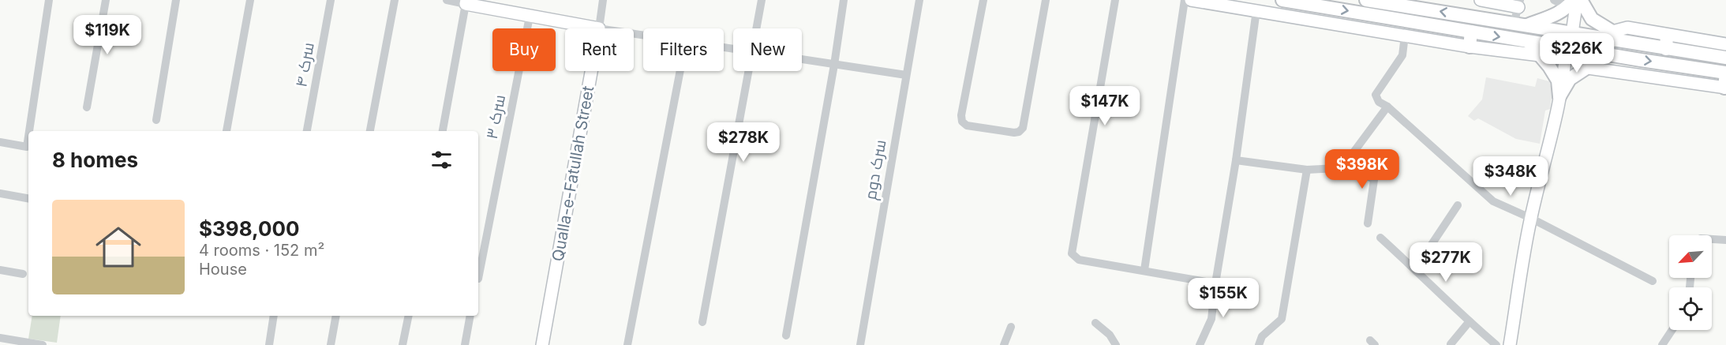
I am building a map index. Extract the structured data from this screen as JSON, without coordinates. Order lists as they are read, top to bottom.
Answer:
{
  "streets": {
    "street": [
      "سرک ۴",
      "سرک ۳",
      "سرک دوم",
      "Qualla-e-Fatullah Street"
    ]
  },
  "north": "bottom left",
  "page": {
    "price": [
      "$119K",
      "$226K",
      "$147K",
      "$278K",
      "$398K",
      "$348K",
      "$277K",
      "$155K"
    ],
    "chip": [
      "Buy",
      "Rent",
      "Filters",
      "New"
    ],
    "heading": "8 homes",
    "list": [
      {
        "name": "$398,000",
        "note": "4 rooms · 152 m² · House"
      }
    ]
  }
}
